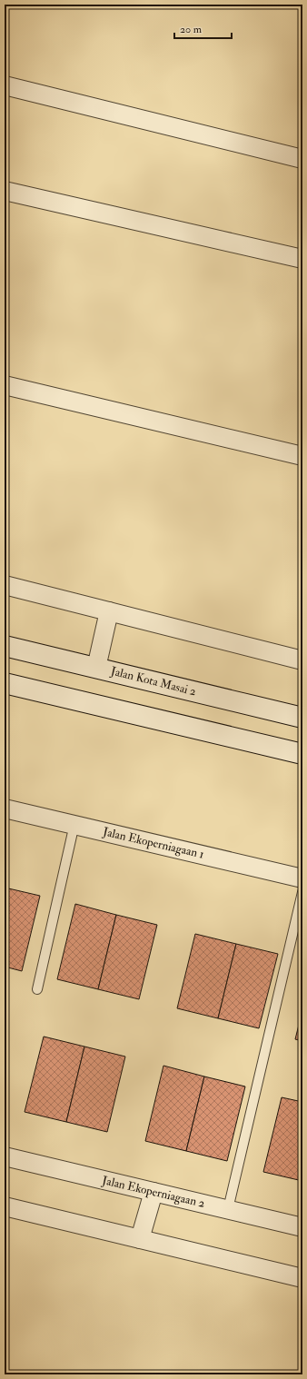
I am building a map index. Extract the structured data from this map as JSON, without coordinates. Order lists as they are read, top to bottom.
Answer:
{
  "streets": {
    "main road": ["Jalan Kota Masai 2"],
    "street": ["Jalan Ekoperniagaan 1", "Jalan Ekoperniagaan 2"]
  },
  "scale_bar": "20 m"
}
